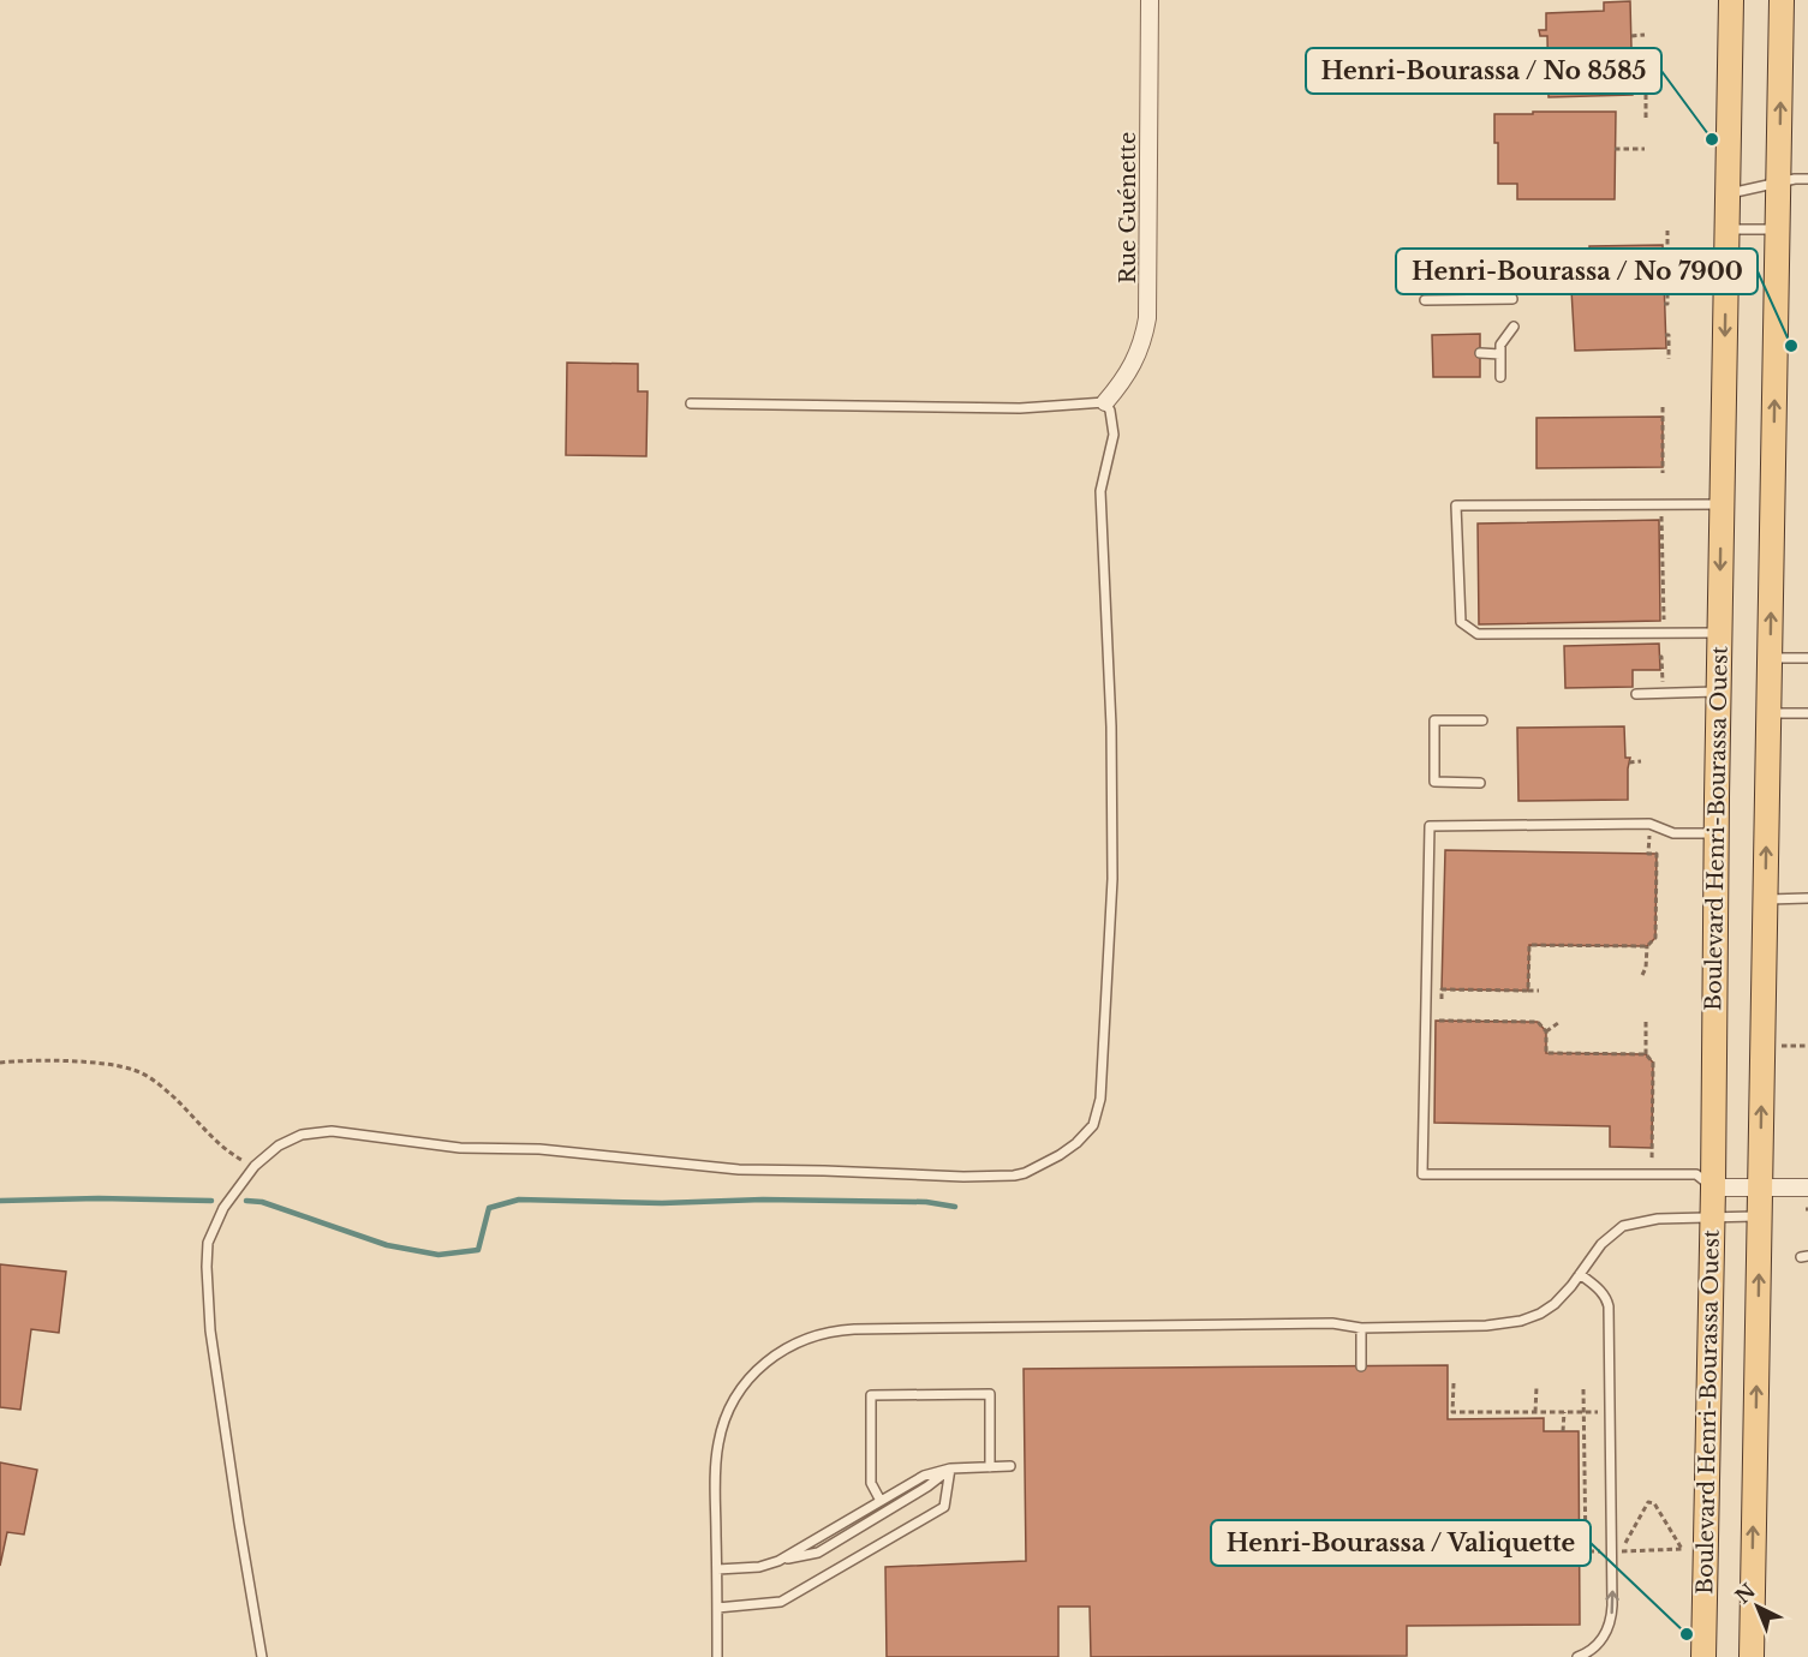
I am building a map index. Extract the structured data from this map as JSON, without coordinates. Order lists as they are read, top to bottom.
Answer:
{
  "streets": {
    "main road": ["Boulevard Henri-Bourassa Ouest"],
    "street": ["Rue Guénette"]
  },
  "places": ["Henri-Bourassa / No 8585", "Henri-Bourassa / No 7900", "Henri-Bourassa / Valiquette"],
  "north": "top left"
}
